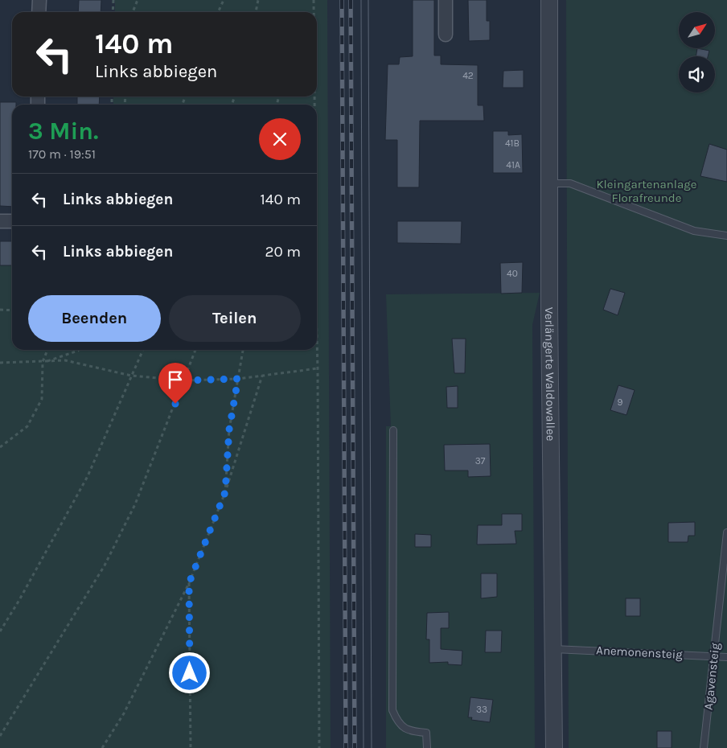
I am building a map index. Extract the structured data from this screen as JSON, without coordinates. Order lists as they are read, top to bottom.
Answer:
{
  "streets": {
    "street": ["Verlängerte Waldowallee"],
    "lane": ["Anemonensteig", "Agavensteig"]
  },
  "crossings": [
    ["Verlängerte Waldowallee", "Anemonensteig"],
    ["Anemonensteig", "Agavensteig"]
  ],
  "parks": ["Kleingartenanlage Florafreunde"],
  "house_numbers": [
    "42",
    "41B",
    "41A",
    "40",
    "9",
    "37",
    "33"
  ],
  "north": "top right",
  "page": {
    "turn": ["140 m", "Links abbiegen"],
    "heading": ["3 Min.", "170 m · 19:51"],
    "list": [
      {
        "name": "Links abbiegen",
        "value": "140 m"
      },
      {
        "name": "Links abbiegen",
        "value": "20 m"
      }
    ],
    "buttons": ["Beenden", "Teilen"]
  }
}
